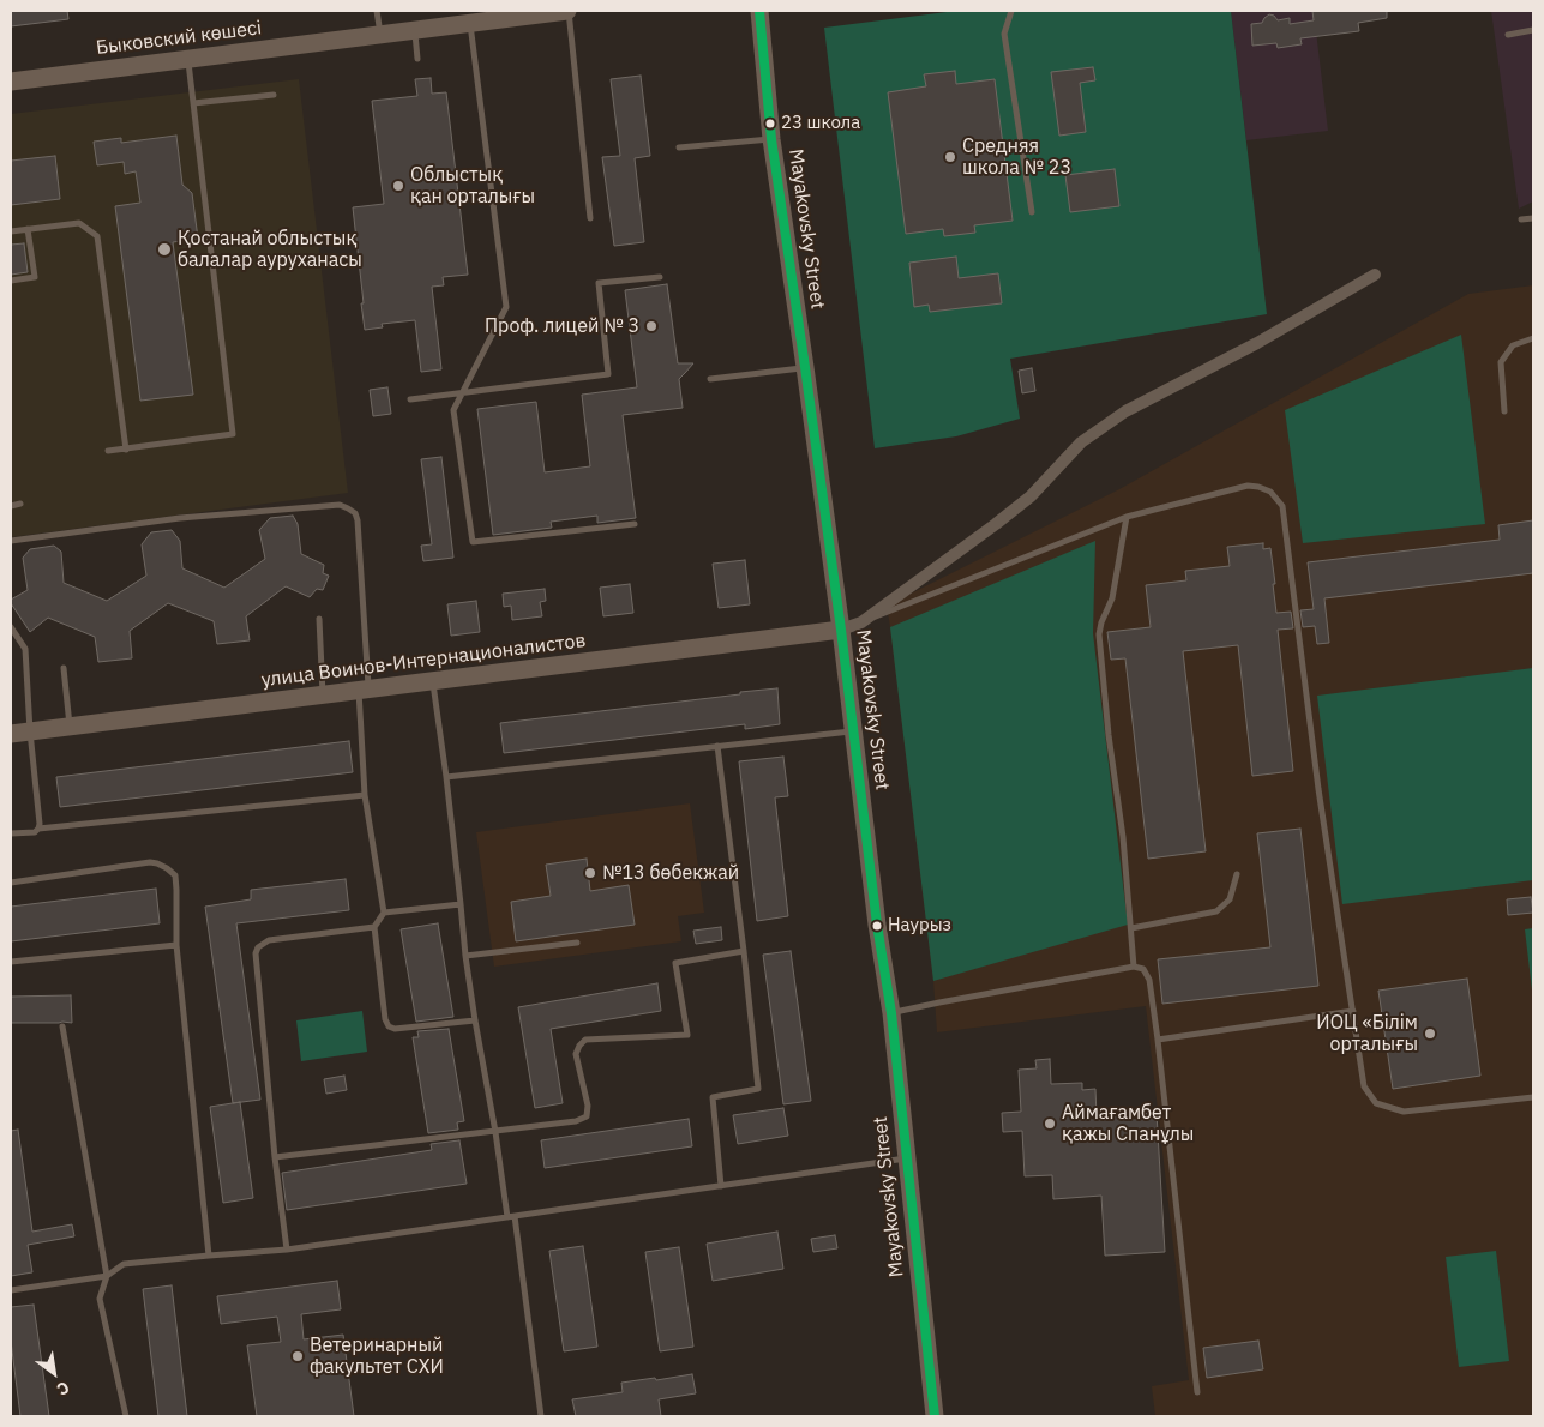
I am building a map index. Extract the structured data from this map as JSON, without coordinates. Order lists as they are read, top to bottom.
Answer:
{
  "streets": {
    "main road": ["Быковский көшесі", "Mayakovsky Street", "улица Воинов-Интернационалистов"]
  },
  "crossings": [
    ["Mayakovsky Street", "улица Воинов-Интернационалистов"]
  ],
  "places": [
    "23 школа",
    "Средняя школа № 23",
    "Облыстық қан орталығы",
    "Қостанай облыстық балалар ауруханасы",
    "Проф. лицей № 3",
    "№13 бөбекжай",
    "Наурыз",
    "ИОЦ «Білім орталығы",
    "Аймағамбет қажы Спанұлы",
    "Ветеринарный факультет СХИ"
  ],
  "north": "bottom right"
}
